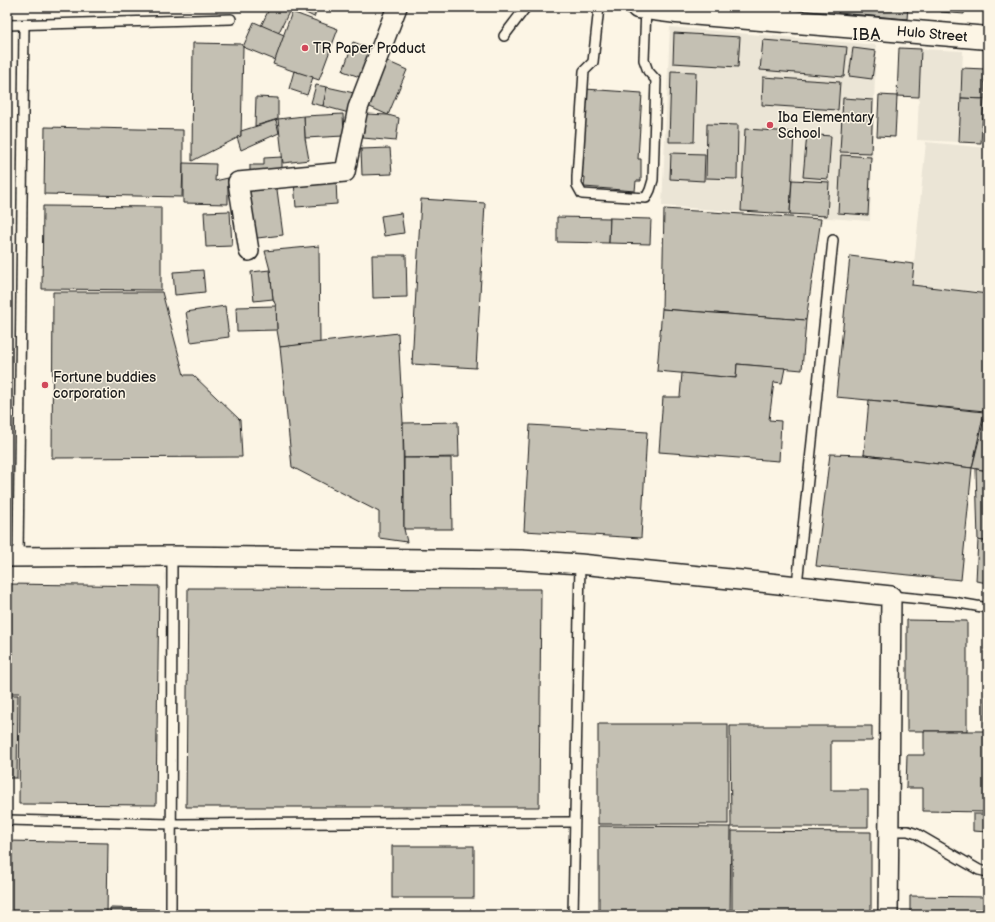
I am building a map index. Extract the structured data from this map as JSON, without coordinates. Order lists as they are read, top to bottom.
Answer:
{
  "streets": {
    "street": ["Hulo Street"]
  },
  "districts": ["IBA"],
  "places": ["TR Paper Product", "Iba Elementary School", "Fortune buddies corporation"]
}
